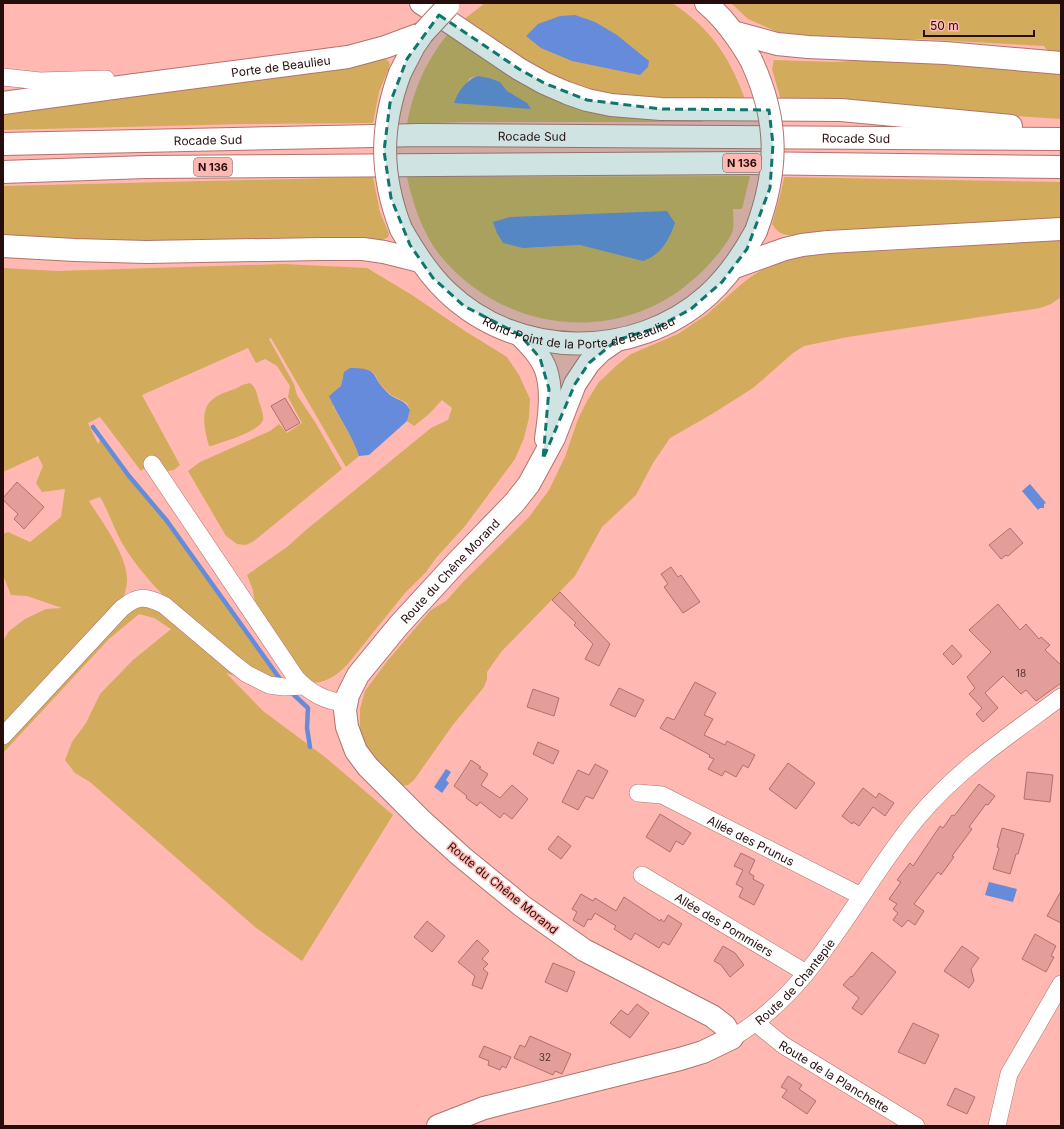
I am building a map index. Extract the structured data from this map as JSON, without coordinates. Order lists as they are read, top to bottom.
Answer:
{
  "streets": {
    "main road": [
      "Porte de Beaulieu",
      "Rocade Sud",
      "N 136",
      "Rond-Point de la Porte de Beaulieu",
      "Route du Chêne Morand",
      "Route de Chantepie"
    ],
    "street": ["Allée des Prunus", "Allée des Pommiers", "Route de la Planchette"]
  },
  "crossings": [
    ["Porte de Beaulieu", "Rond-Point de la Porte de Beaulieu"],
    ["Rond-Point de la Porte de Beaulieu", "Route du Chêne Morand"],
    ["Route du Chêne Morand", "Route de Chantepie"],
    ["Allée des Prunus", "Route de Chantepie"],
    ["Allée des Pommiers", "Route de Chantepie"],
    ["Route de Chantepie", "Route de la Planchette"]
  ],
  "house_numbers": ["18", "32"],
  "scale_bar": "50 m"
}
